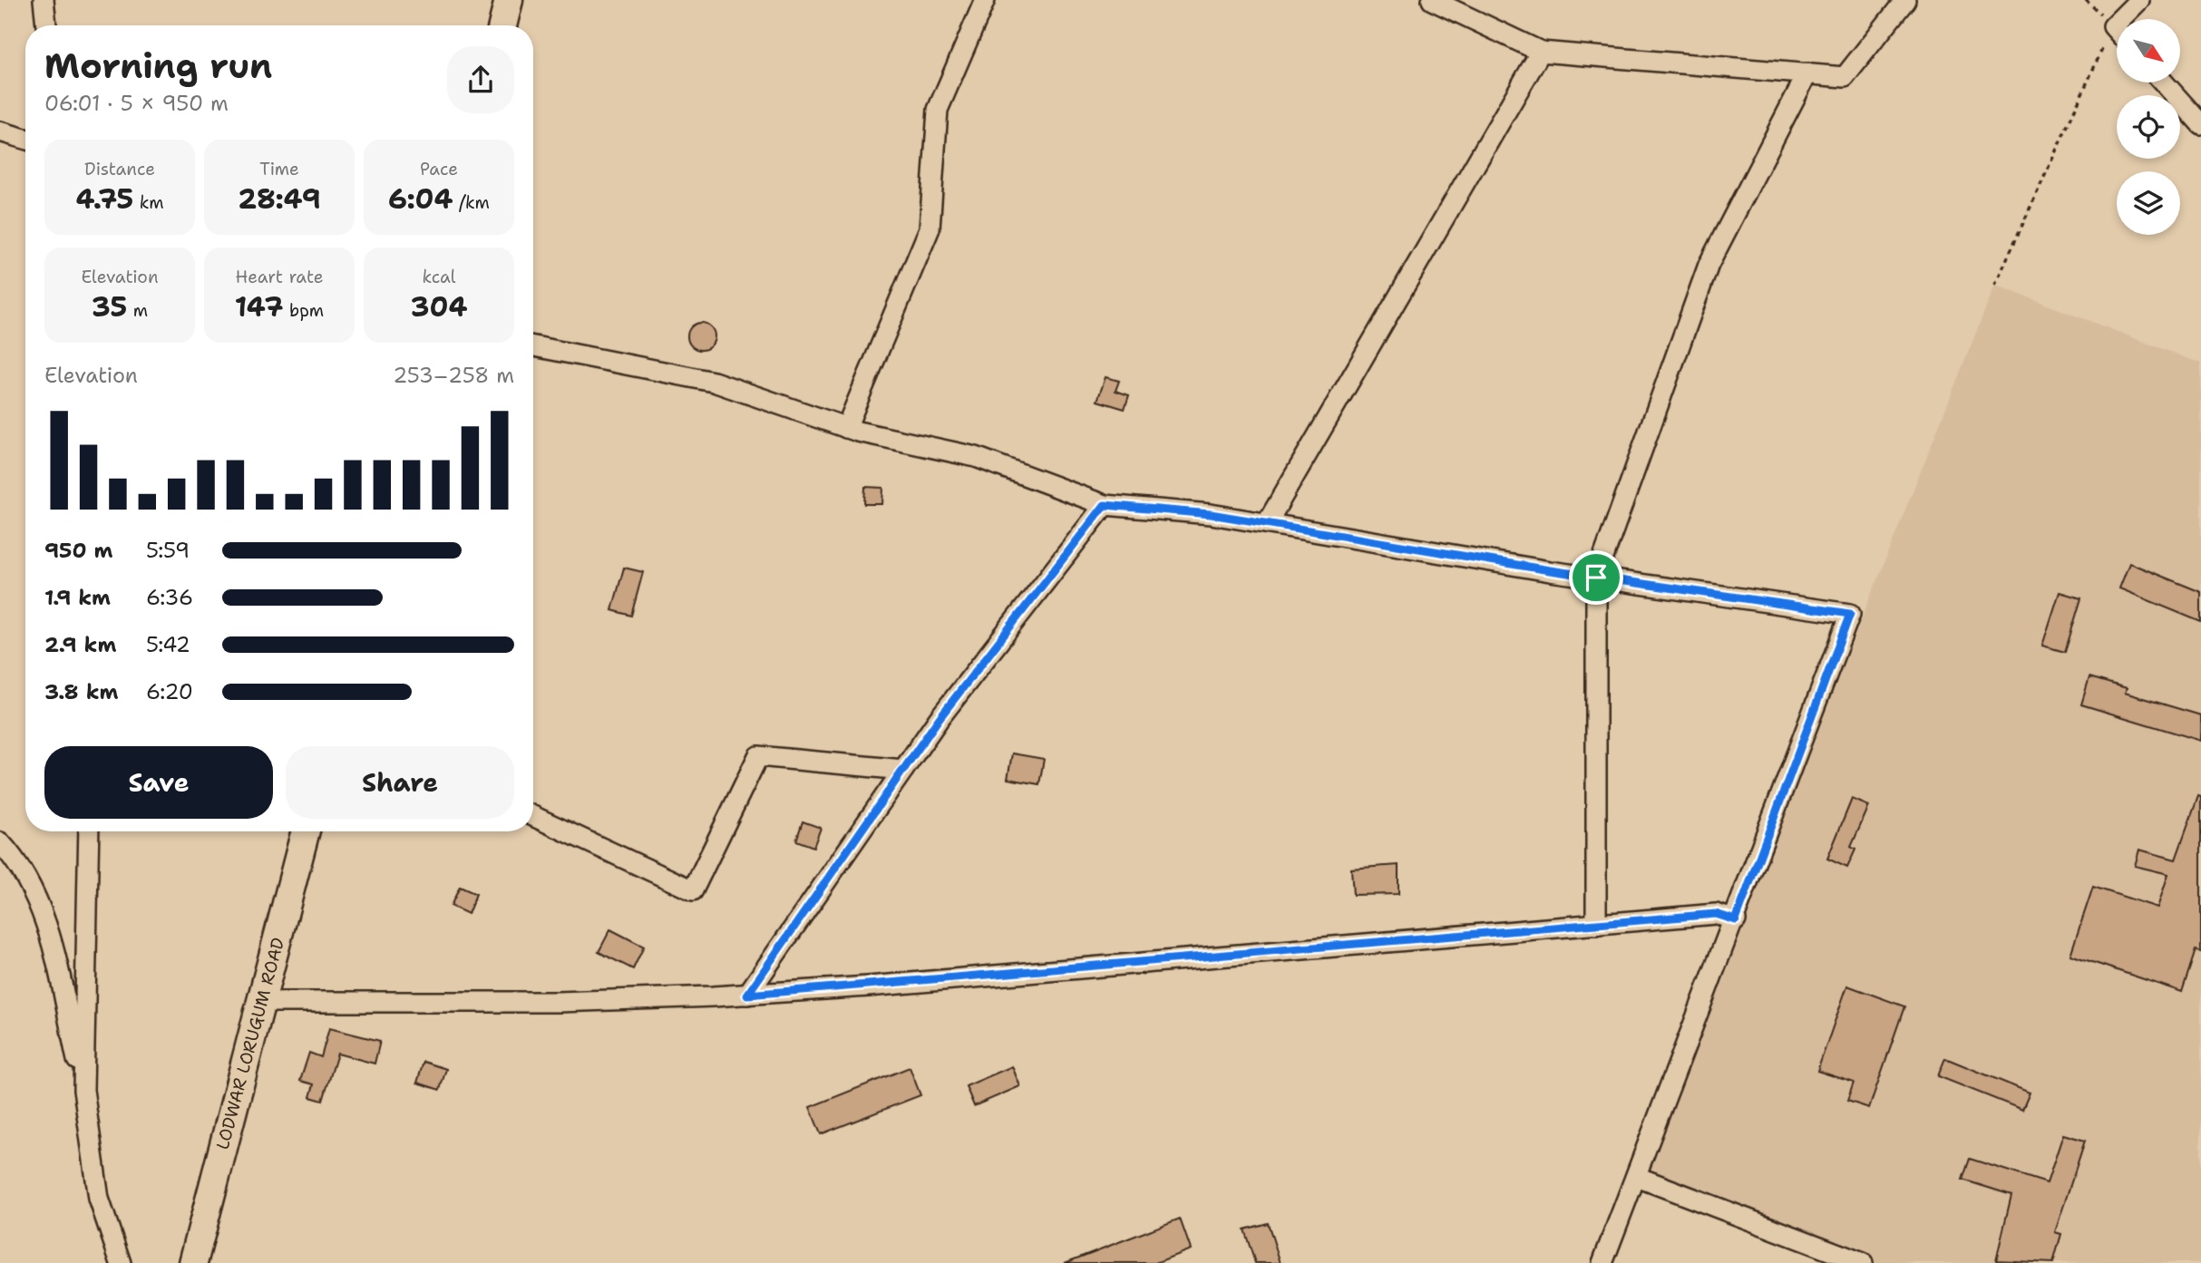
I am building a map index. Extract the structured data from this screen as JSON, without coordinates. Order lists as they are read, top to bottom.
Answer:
{
  "streets": {
    "main road": ["LODWAR LORUGUM ROAD"]
  },
  "north": "bottom right",
  "page": {
    "heading": ["Morning run", "06:01 · 5 × 950 m"],
    "stats": [
      ["Distance", "4.75 km"],
      ["Time", "28:49"],
      ["Pace", "6:04 /km"],
      ["Elevation", "35 m"],
      ["Heart rate", "147 bpm"],
      ["kcal", "304"]
    ],
    "chart": ["Elevation", "253–258 m"],
    "list": [
      {
        "name": "950 m",
        "note": "5:59"
      },
      {
        "name": "1.9 km",
        "note": "6:36"
      },
      {
        "name": "2.9 km",
        "note": "5:42"
      },
      {
        "name": "3.8 km",
        "note": "6:20"
      }
    ],
    "buttons": ["Save", "Share"]
  }
}
